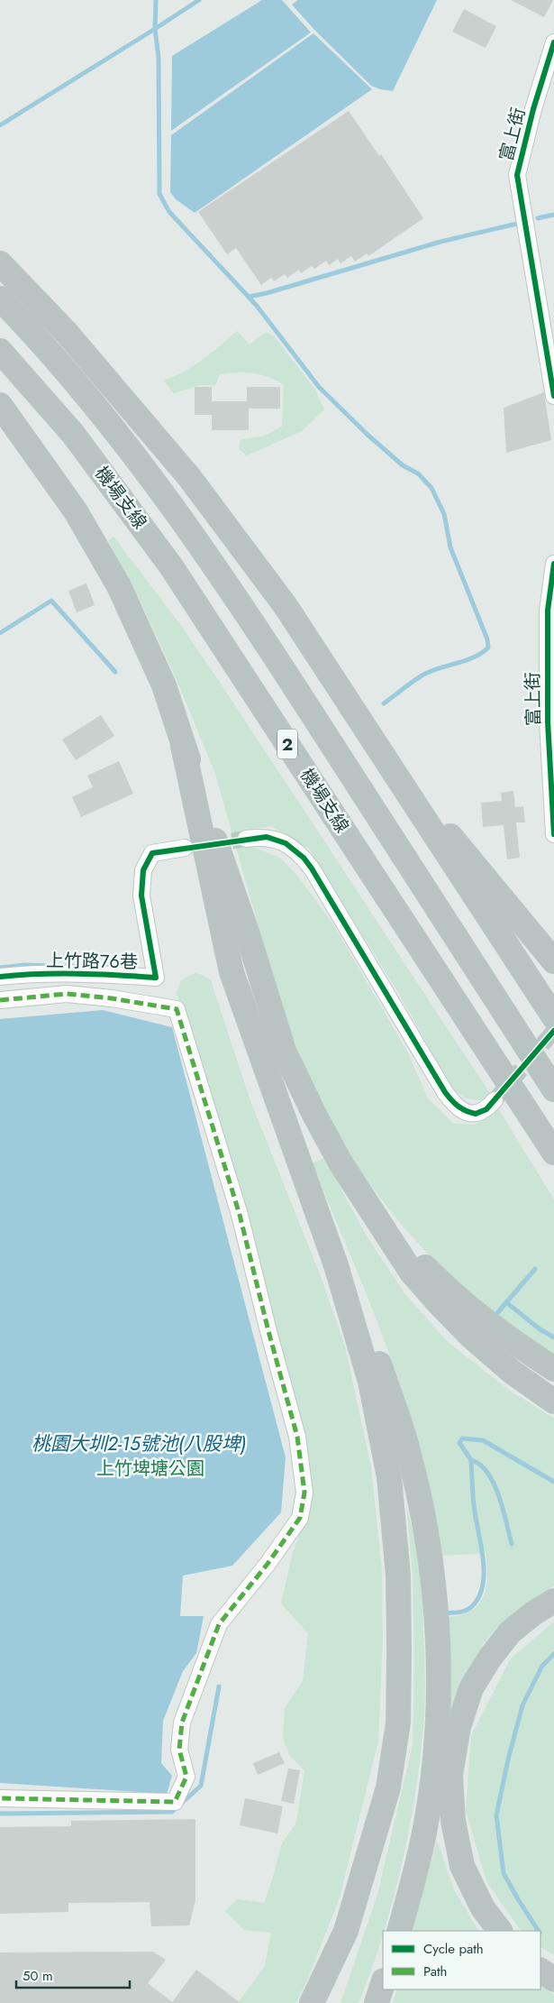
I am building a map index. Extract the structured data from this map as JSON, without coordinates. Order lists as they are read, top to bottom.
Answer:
{
  "streets": {
    "highway": ["機場支線", "2"],
    "street": ["富上街", "上竹路76巷"]
  },
  "water": ["桃園大圳2-15號池(八股埤)"],
  "parks": ["上竹埤塘公園"],
  "legend": ["Cycle path", "Path"],
  "scale_bar": "50 m"
}
